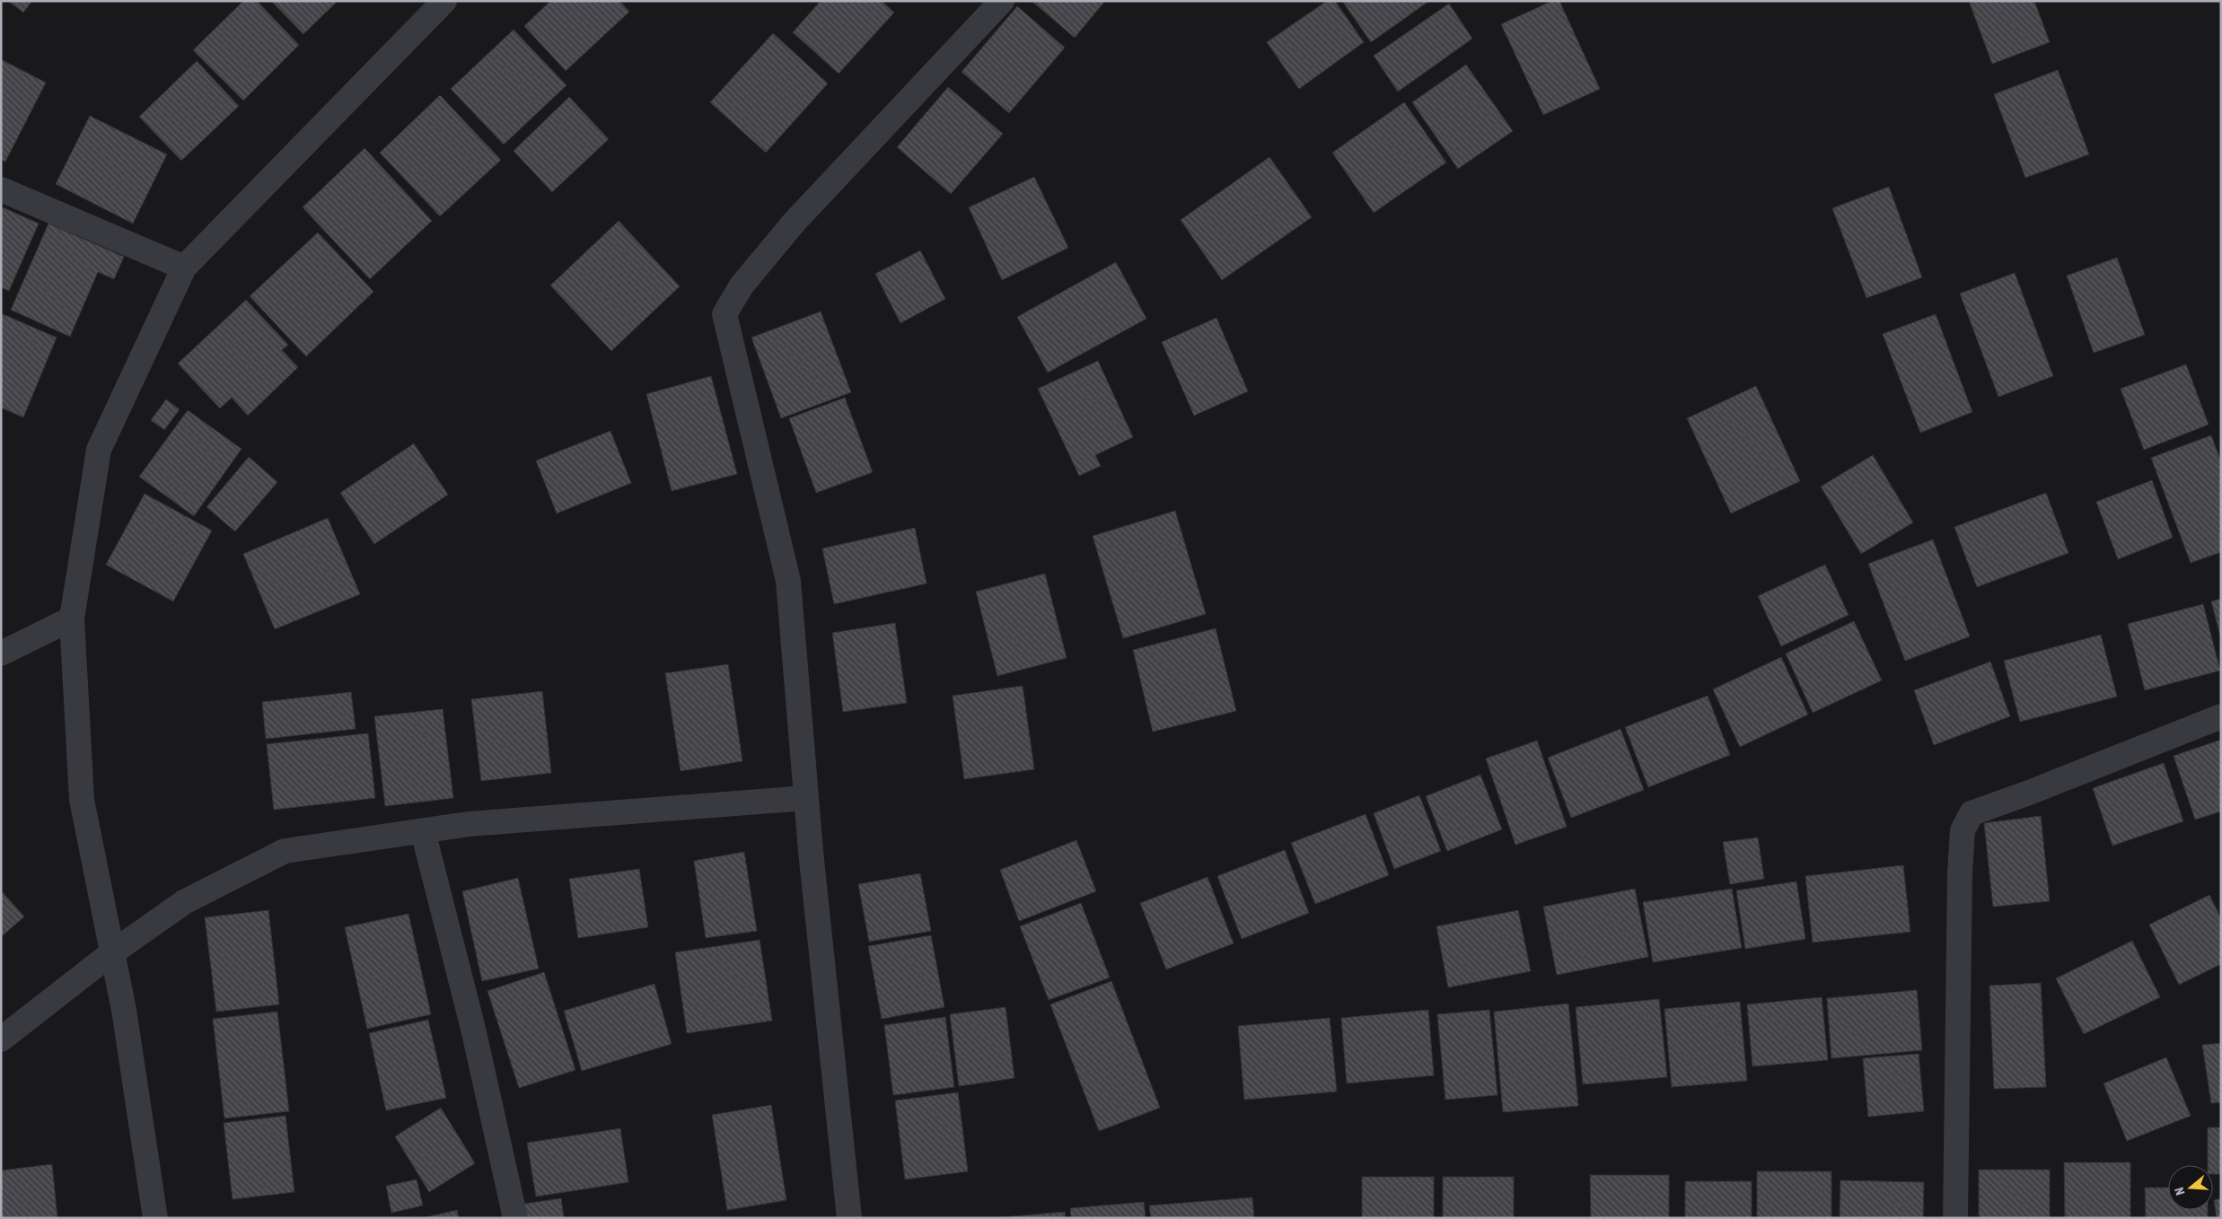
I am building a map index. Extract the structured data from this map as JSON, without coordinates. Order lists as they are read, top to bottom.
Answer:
{
  "north": "left"
}
